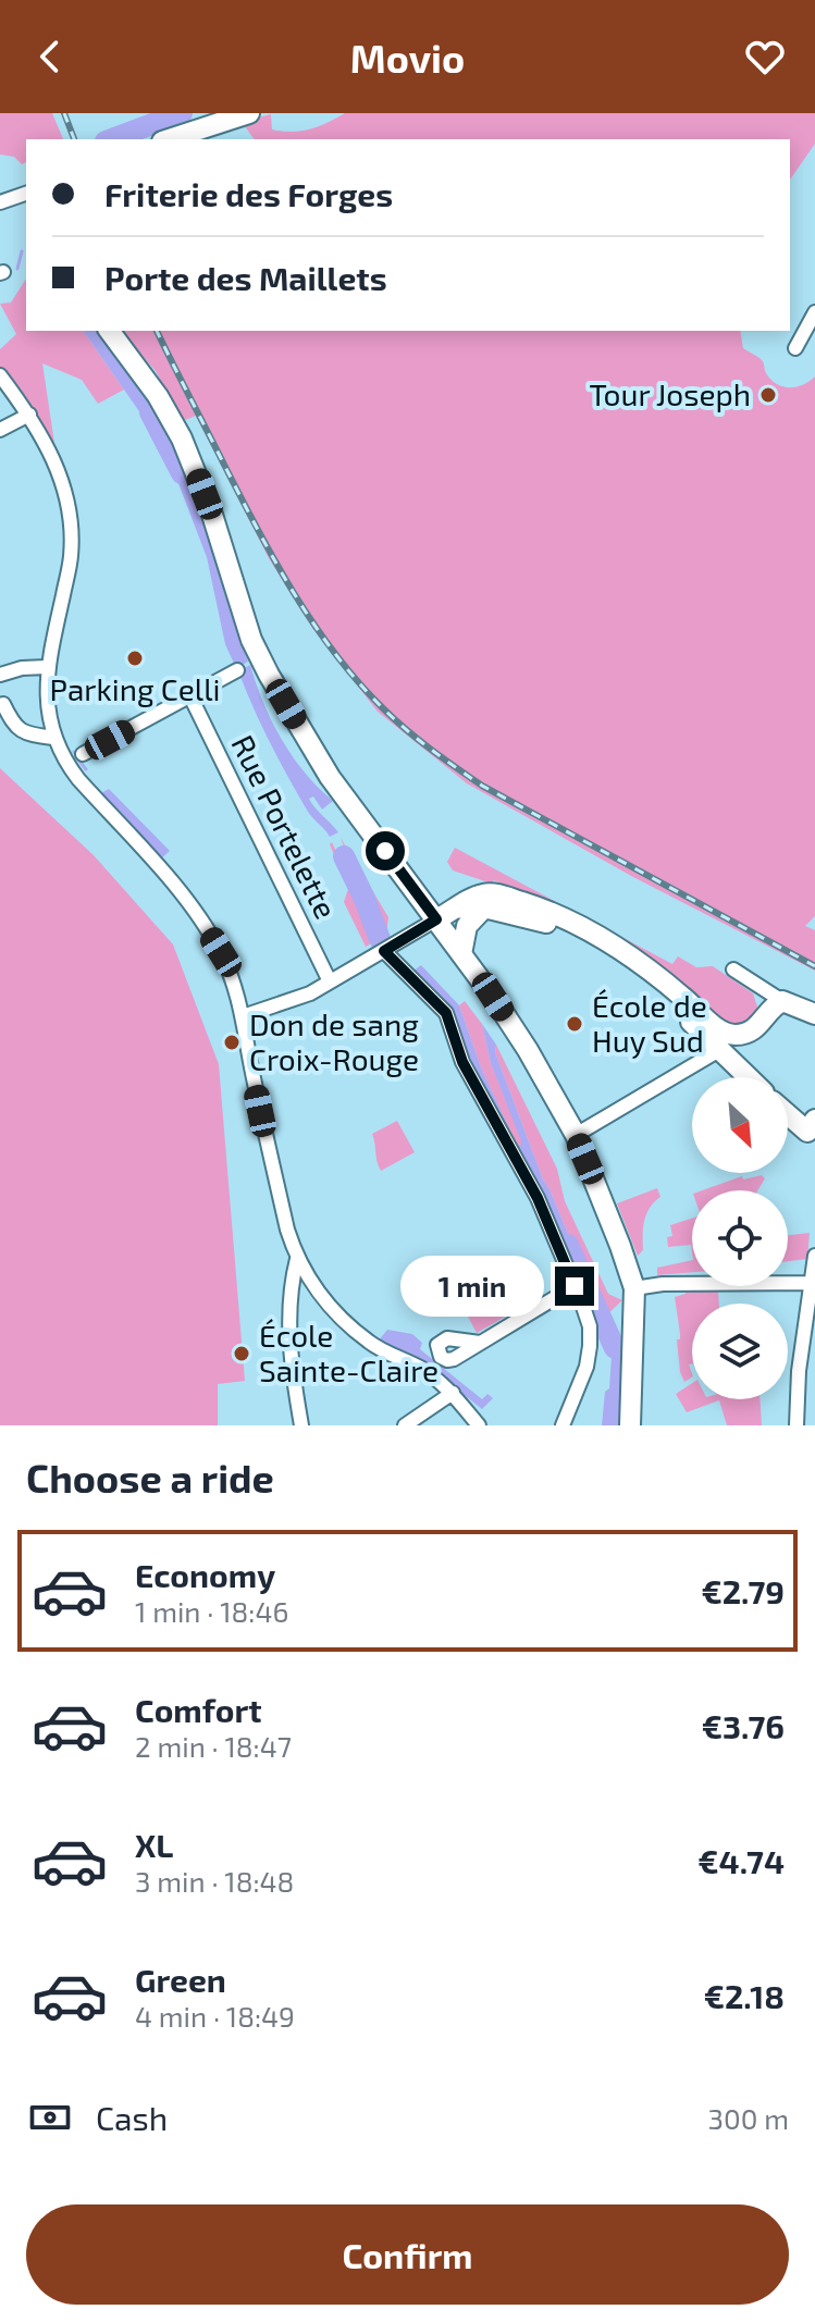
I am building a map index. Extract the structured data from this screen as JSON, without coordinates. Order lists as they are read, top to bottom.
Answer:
{
  "streets": {
    "street": ["Rue Portelette"]
  },
  "places": [
    "Tour Joseph",
    "Parking Celli",
    "École de Huy Sud",
    "Don de sang Croix-Rouge",
    "École Sainte-Claire"
  ],
  "north": "bottom right",
  "page": {
    "header": "Movio",
    "banner": ["Friterie des Forges", "Porte des Maillets"],
    "bubble": "1 min",
    "heading": "Choose a ride",
    "list": [
      {
        "name": "Economy",
        "note": "1 min · 18:46",
        "value": "€2.79"
      },
      {
        "name": "Comfort",
        "note": "2 min · 18:47",
        "value": "€3.76"
      },
      {
        "name": "XL",
        "note": "3 min · 18:48",
        "value": "€4.74"
      },
      {
        "name": "Green",
        "note": "4 min · 18:49",
        "value": "€2.18"
      }
    ],
    "pay": ["Cash", "300 m"],
    "buttons": "Confirm"
  }
}
